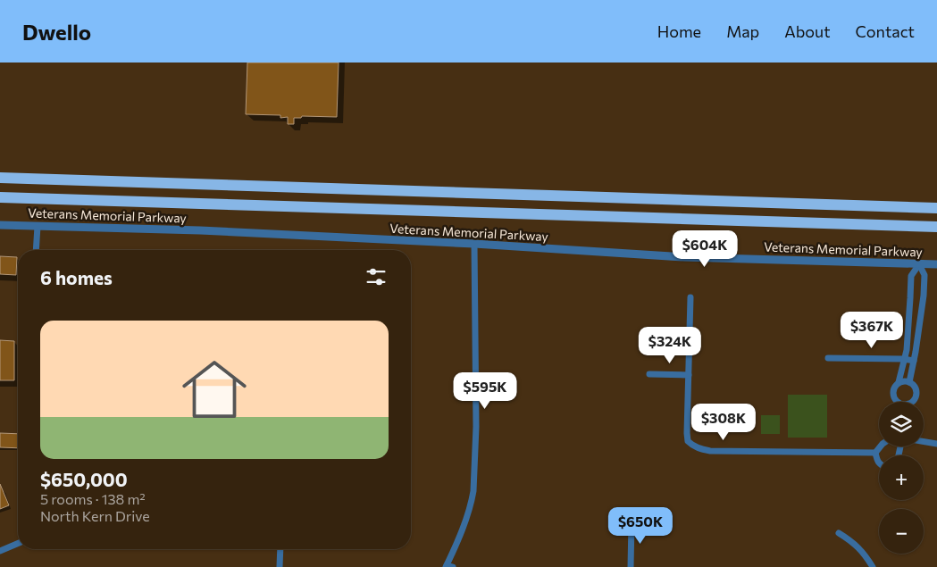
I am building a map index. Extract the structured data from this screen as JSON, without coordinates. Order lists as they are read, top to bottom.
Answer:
{
  "streets": {
    "street": ["Veterans Memorial Parkway"]
  },
  "page": {
    "header": "Dwello",
    "nav": [
      "Home",
      "Map",
      "About",
      "Contact"
    ],
    "price": [
      "$604K",
      "$367K",
      "$324K",
      "$595K",
      "$308K",
      "$650K"
    ],
    "heading": "6 homes",
    "list": [
      {
        "name": "$650,000",
        "note": "5 rooms · 138 m² · North Kern Drive"
      }
    ],
    "map_buttons": ["+", "−"]
  }
}
